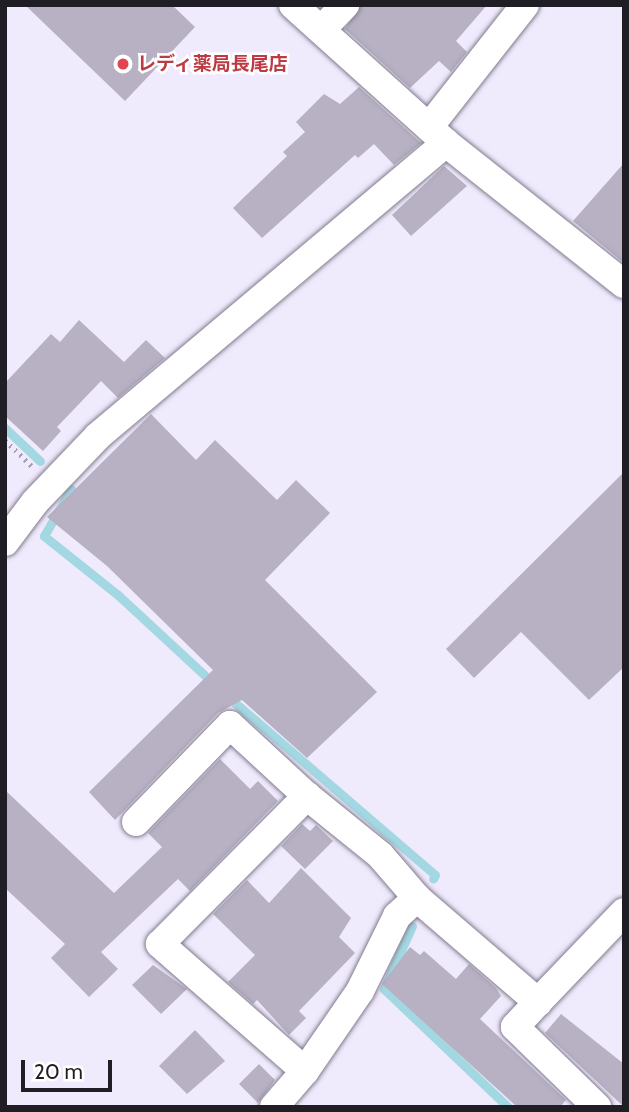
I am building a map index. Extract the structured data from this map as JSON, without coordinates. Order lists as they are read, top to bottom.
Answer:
{
  "places": ["レディ薬局長尾店"],
  "scale_bar": "20 m"
}
